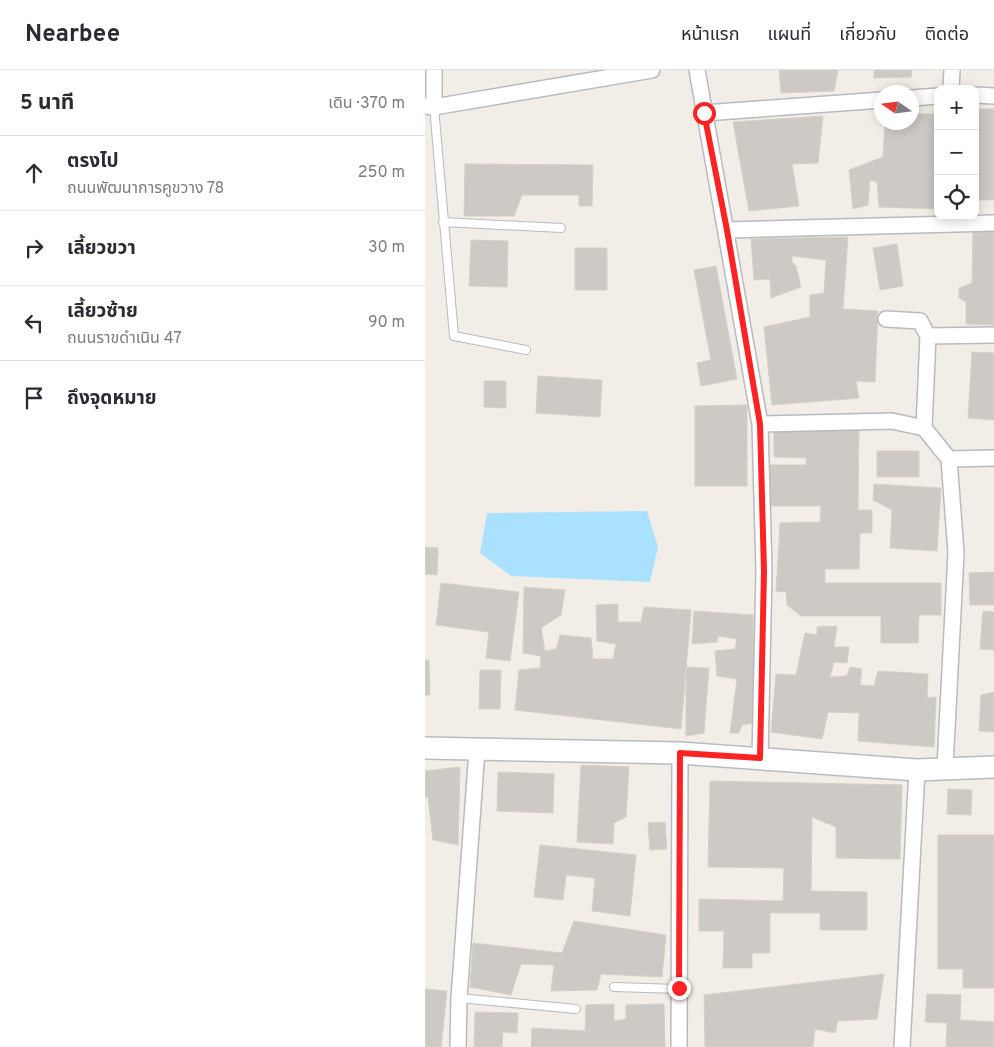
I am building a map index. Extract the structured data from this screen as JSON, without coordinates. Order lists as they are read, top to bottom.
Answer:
{
  "north": "left",
  "page": {
    "header": "Nearbee",
    "nav": [
      "หน้าแรก",
      "แผนที่",
      "เกี่ยวกับ",
      "ติดต่อ"
    ],
    "heading": ["5 นาที", "เดิน · 370 m"],
    "map_buttons": ["+", "−"],
    "list": [
      ["ตรงไป", "ถนนพัฒนาการคูขวาง 78", "250 m"],
      ["เลี้ยวขวา", "30 m"],
      ["เลี้ยวซ้าย", "ถนนราขดำเนิน 47", "90 m"],
      "ถึงจุดหมาย"
    ]
  }
}
